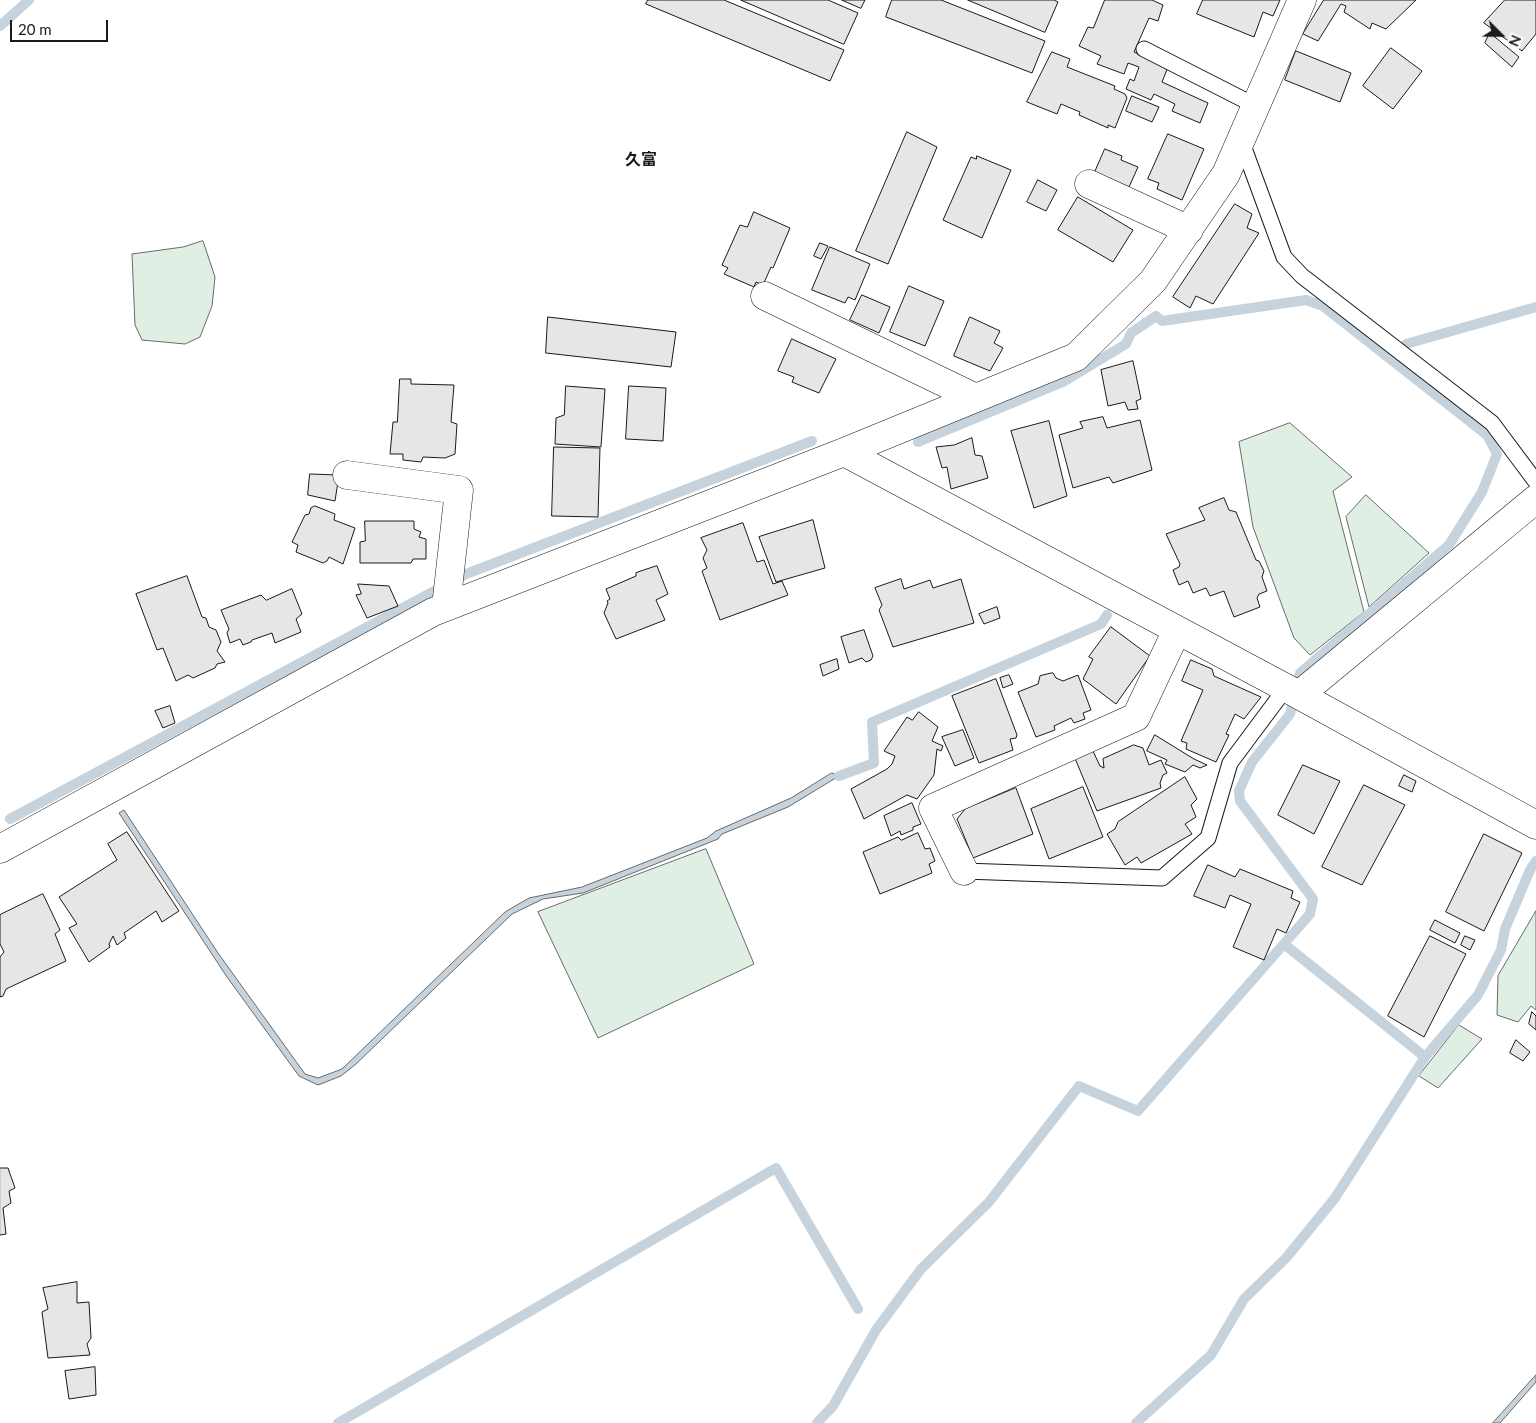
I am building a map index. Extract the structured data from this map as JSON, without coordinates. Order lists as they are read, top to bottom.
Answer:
{
  "districts": ["久富"],
  "scale_bar": "20 m",
  "north": "bottom right"
}
